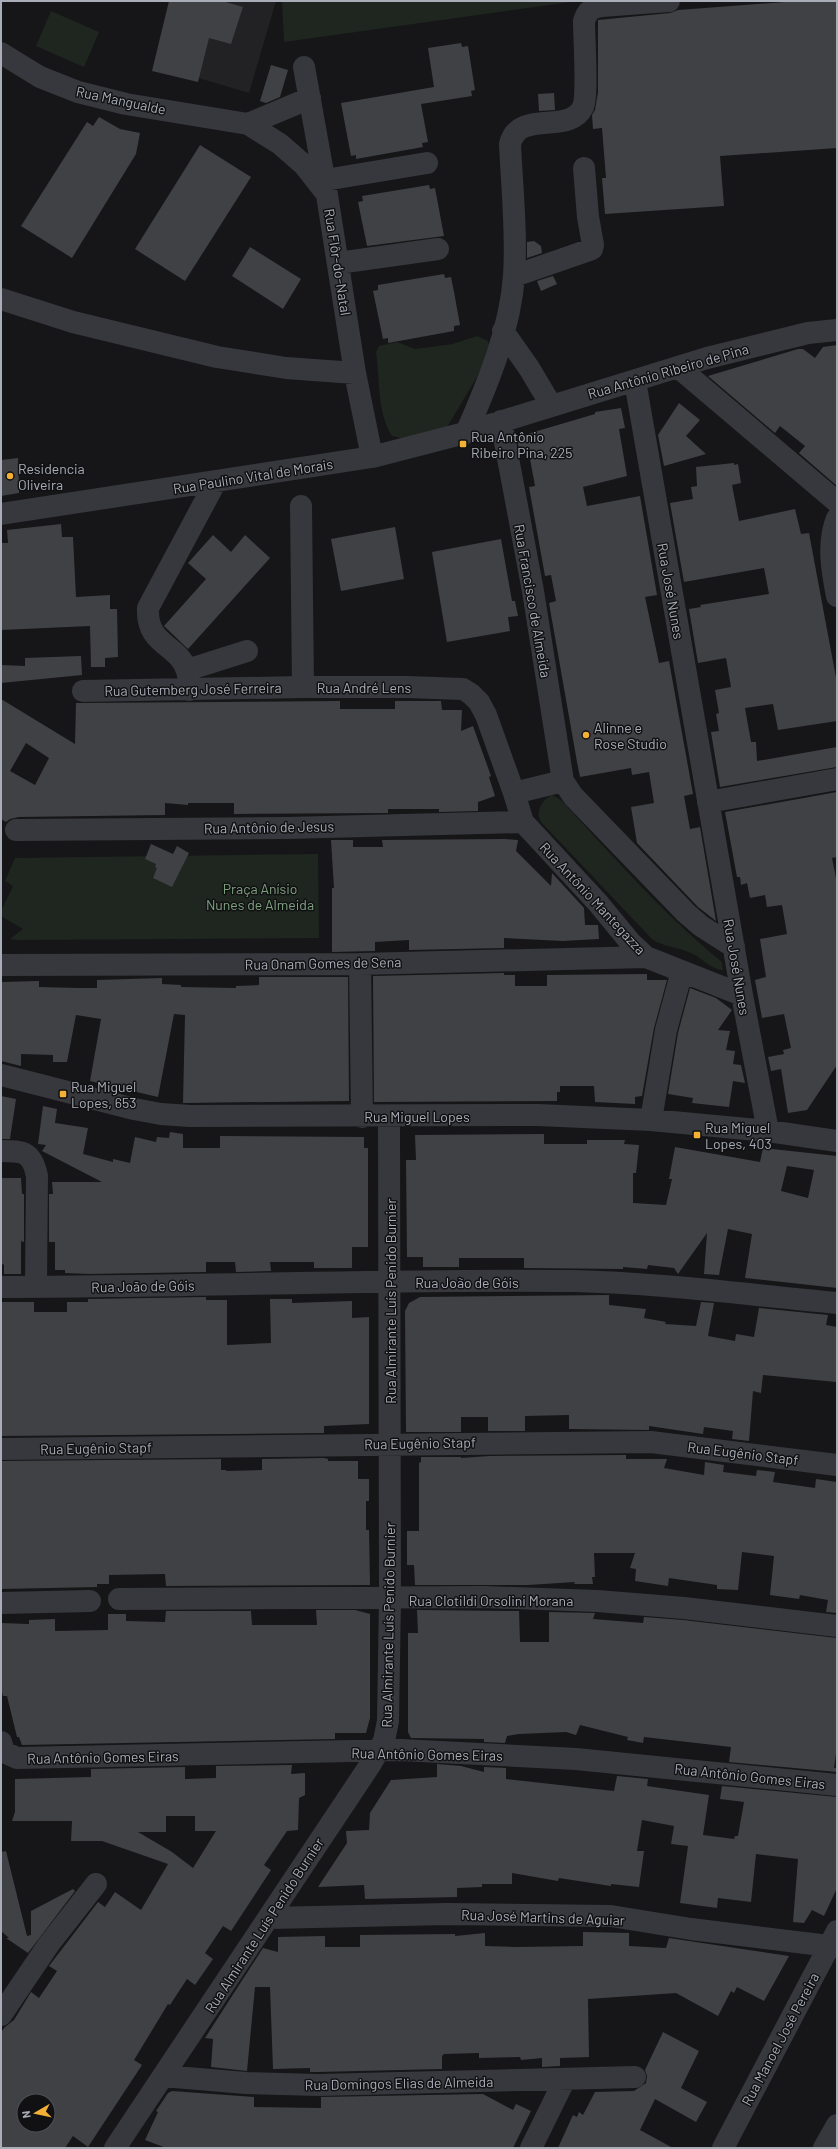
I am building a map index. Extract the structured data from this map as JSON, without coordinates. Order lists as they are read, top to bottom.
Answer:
{
  "streets": {
    "street": [
      "Rua Mangualde",
      "Rua Flôr-do-Natal",
      "Rua Antônio Ribeiro de Pina",
      "Rua Paulino Vital de Morais",
      "Rua José Nunes",
      "Rua Francisco de Almeida",
      "Rua André Lens",
      "Rua Gutemberg José Ferreira",
      "Rua Antônio de Jesus",
      "Rua Antônio Mantegazza",
      "Rua Onam Gomes de Sena",
      "Rua Miguel Lopes",
      "Rua João de Góis",
      "Rua Almirante Luís Penido Burnier",
      "Rua Eugênio Stapf",
      "Rua Clotildi Orsolini Morana",
      "Rua Antônio Gomes Eiras",
      "Rua José Martins de Aguiar",
      "Rua Manoel José Pereira",
      "Rua Domingos Elias de Almeida"
    ]
  },
  "crossings": [
    ["Rua Mangualde", "Rua Flôr-do-Natal"],
    ["Rua Flôr-do-Natal", "Rua Paulino Vital de Morais"],
    ["Rua Antônio Ribeiro de Pina", "Rua Paulino Vital de Morais"],
    ["Rua Antônio Ribeiro de Pina", "Rua José Nunes"],
    ["Rua Antônio Ribeiro de Pina", "Rua Francisco de Almeida"],
    ["Rua Paulino Vital de Morais", "Rua Francisco de Almeida"],
    ["Rua José Nunes", "Rua Francisco de Almeida"],
    ["Rua José Nunes", "Rua Antônio Mantegazza"],
    ["Rua José Nunes", "Rua Miguel Lopes"],
    ["Rua André Lens", "Rua Gutemberg José Ferreira"],
    ["Rua André Lens", "Rua Antônio Mantegazza"],
    ["Rua Antônio de Jesus", "Rua Antônio Mantegazza"],
    ["Rua Antônio Mantegazza", "Rua Onam Gomes de Sena"],
    ["Rua Miguel Lopes", "Rua Almirante Luís Penido Burnier"],
    ["Rua João de Góis", "Rua Almirante Luís Penido Burnier"],
    ["Rua Almirante Luís Penido Burnier", "Rua Eugênio Stapf"],
    ["Rua Almirante Luís Penido Burnier", "Rua Clotildi Orsolini Morana"],
    ["Rua Almirante Luís Penido Burnier", "Rua Antônio Gomes Eiras"],
    ["Rua Almirante Luís Penido Burnier", "Rua José Martins de Aguiar"],
    ["Rua Almirante Luís Penido Burnier", "Rua Domingos Elias de Almeida"],
    ["Rua José Martins de Aguiar", "Rua Manoel José Pereira"]
  ],
  "parks": ["Praça Anísio Nunes de Almeida"],
  "places": {
    "transit": ["Rua Antônio Ribeiro Pina, 225", "Rua Miguel Lopes, 653", "Rua Miguel Lopes, 403"],
    "other": ["Residencia Oliveira", "Alinne e Rose Studio"]
  },
  "north": "left"
}
